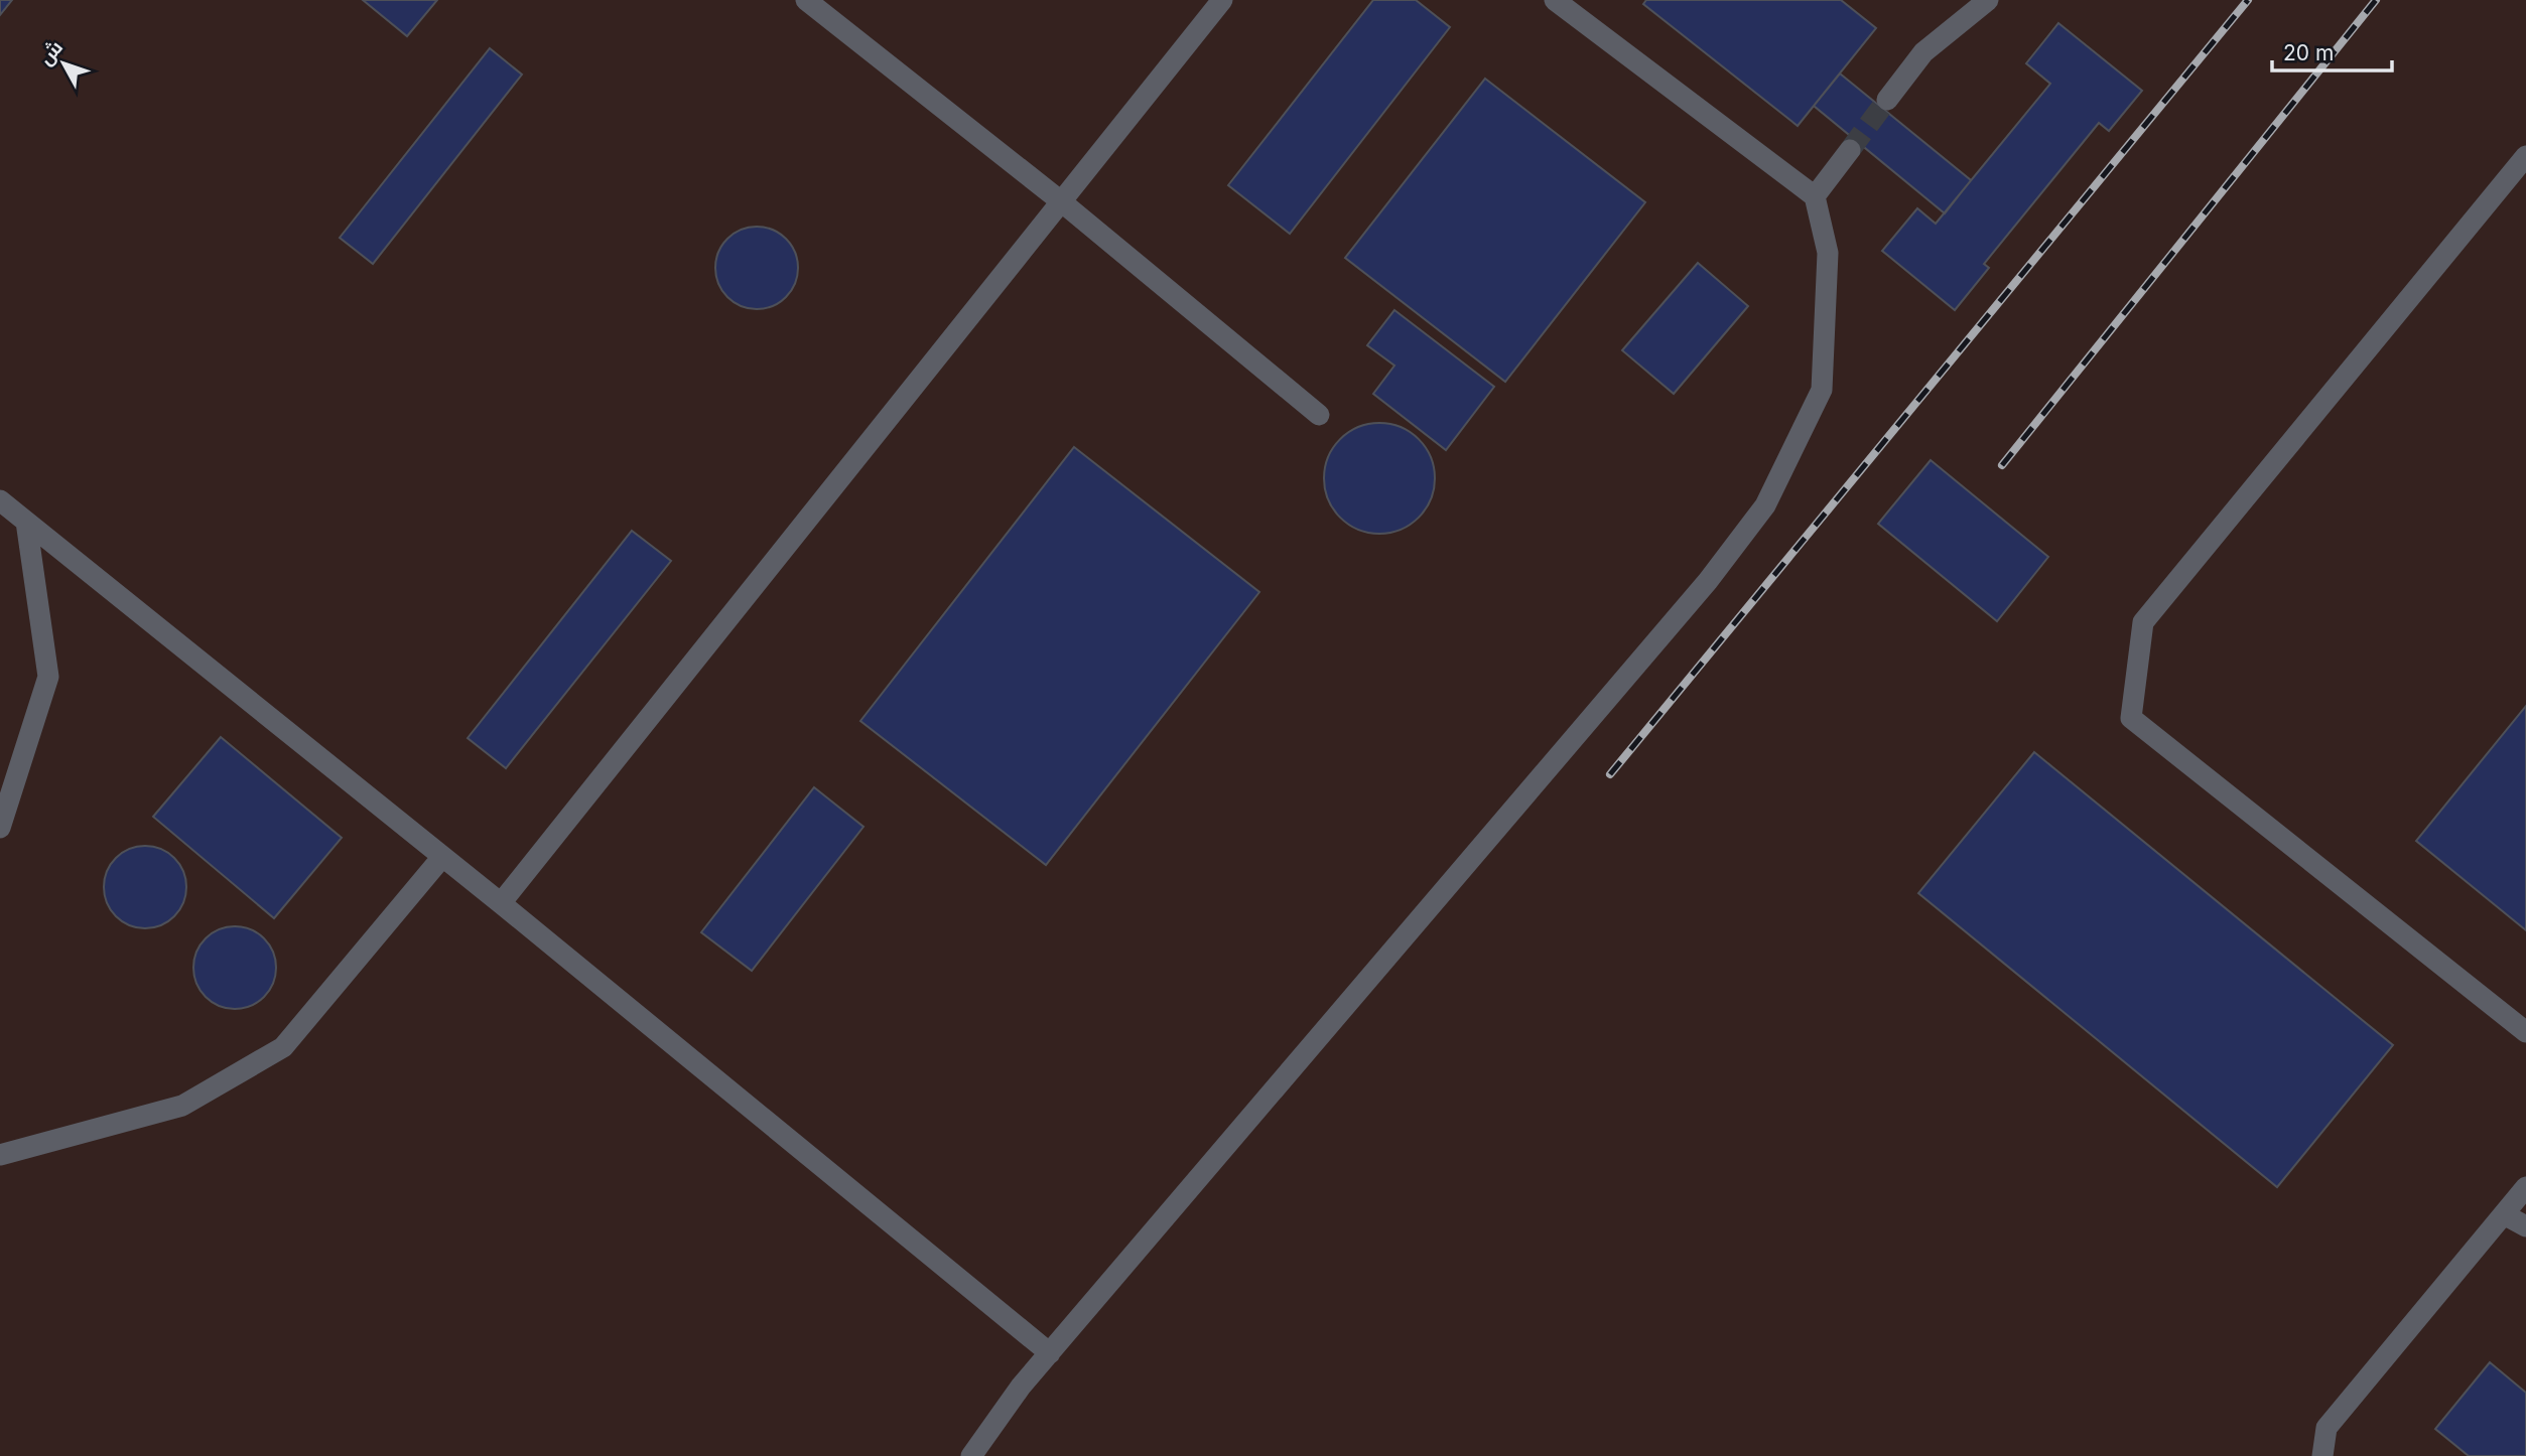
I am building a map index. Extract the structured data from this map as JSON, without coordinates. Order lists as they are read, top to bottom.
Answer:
{
  "scale_bar": "20 m",
  "north": "top left"
}
